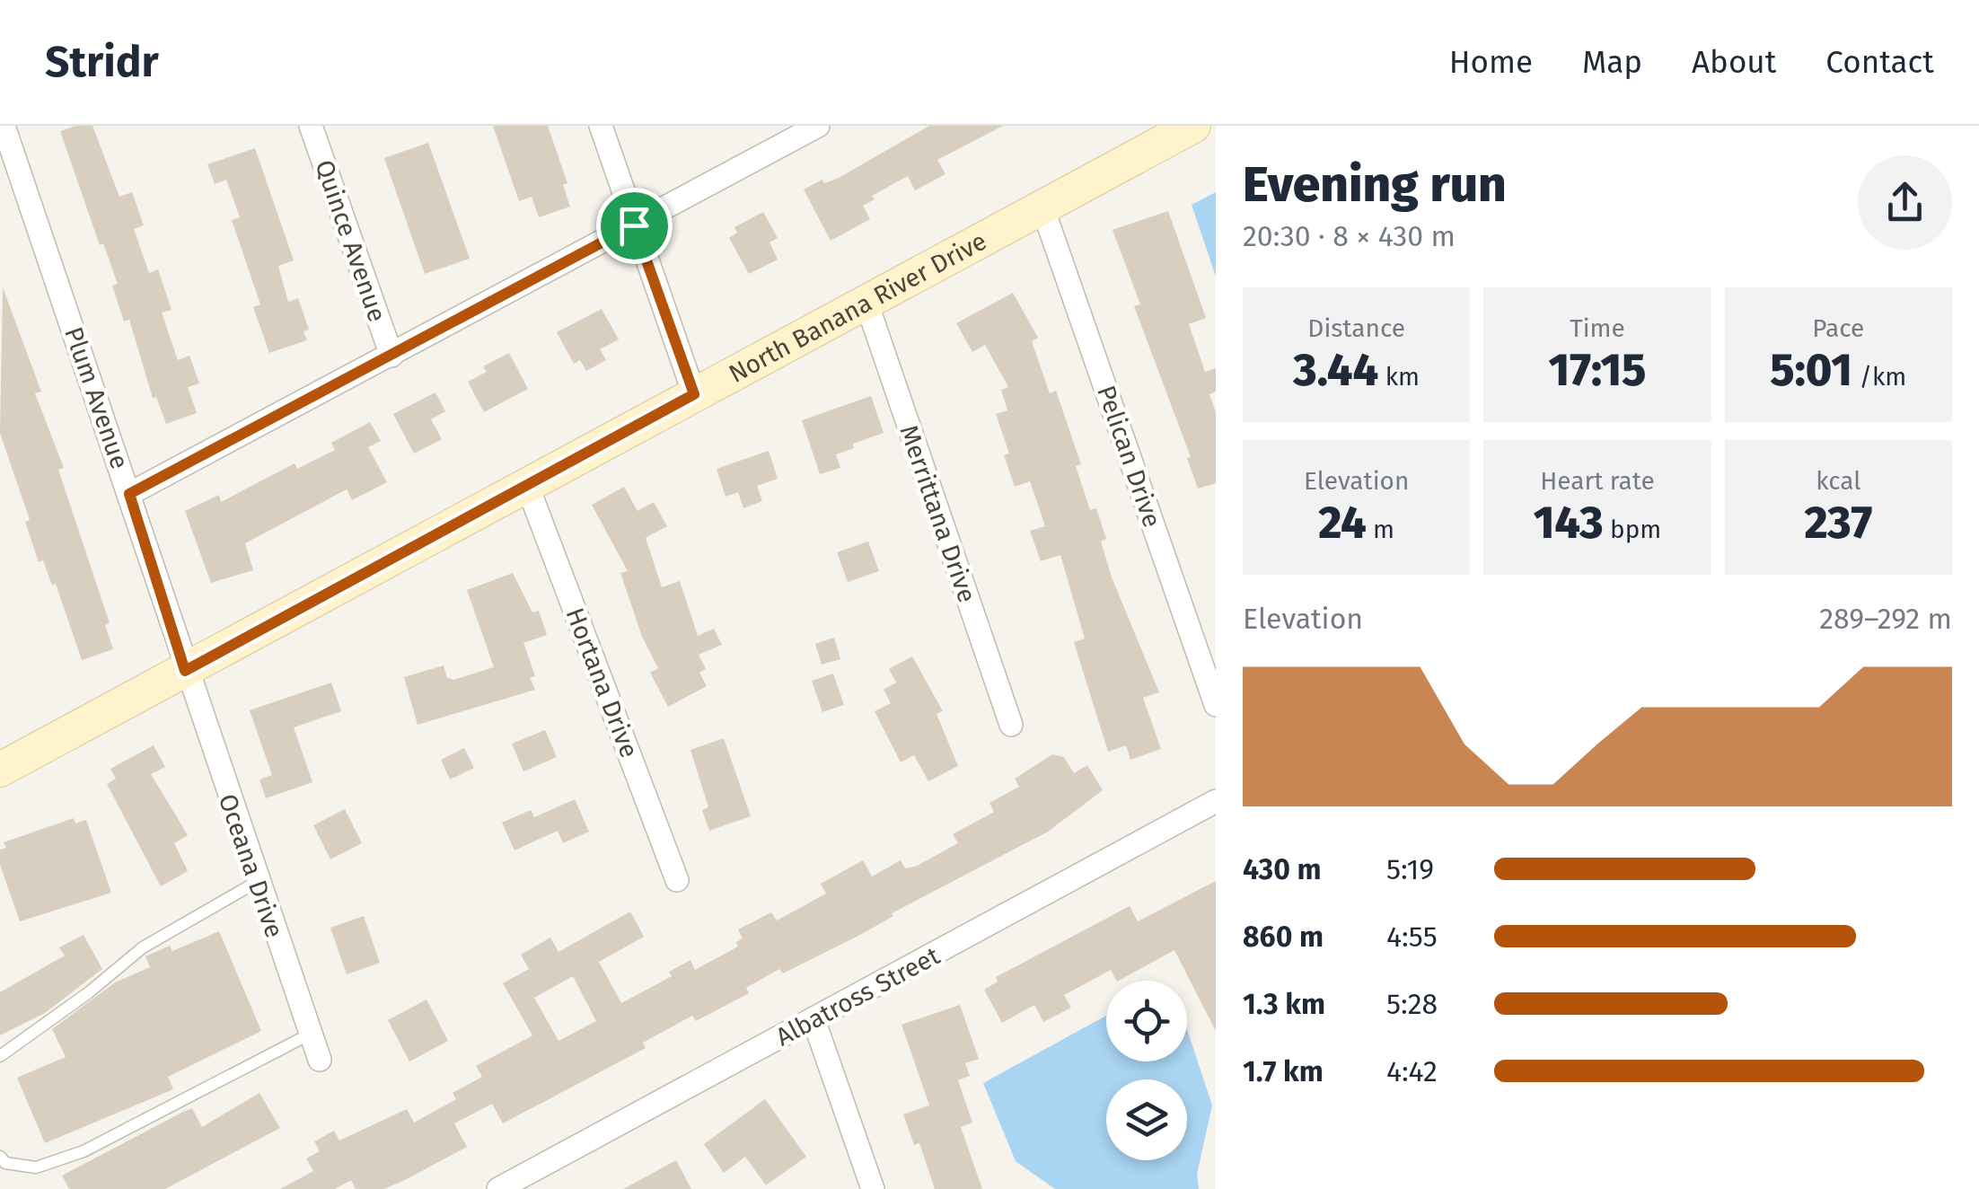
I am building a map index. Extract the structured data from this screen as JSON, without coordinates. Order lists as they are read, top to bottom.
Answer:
{
  "streets": {
    "street": [
      "Quince Avenue",
      "North Banana River Drive",
      "Plum Avenue",
      "Pelican Drive",
      "Merrittana Drive",
      "Hortana Drive",
      "Oceana Drive",
      "Albatross Street"
    ]
  },
  "crossings": [
    ["North Banana River Drive", "Plum Avenue"],
    ["North Banana River Drive", "Pelican Drive"],
    ["North Banana River Drive", "Merrittana Drive"],
    ["North Banana River Drive", "Hortana Drive"],
    ["North Banana River Drive", "Oceana Drive"],
    ["Plum Avenue", "Oceana Drive"]
  ],
  "page": {
    "header": "Stridr",
    "nav": [
      "Home",
      "Map",
      "About",
      "Contact"
    ],
    "heading": ["Evening run", "20:30 · 8 × 430 m"],
    "stats": [
      ["Distance", "3.44 km"],
      ["Time", "17:15"],
      ["Pace", "5:01 /km"],
      ["Elevation", "24 m"],
      ["Heart rate", "143 bpm"],
      ["kcal", "237"]
    ],
    "chart": ["Elevation", "289–292 m"],
    "list": [
      {
        "name": "430 m",
        "note": "5:19"
      },
      {
        "name": "860 m",
        "note": "4:55"
      },
      {
        "name": "1.3 km",
        "note": "5:28"
      },
      {
        "name": "1.7 km",
        "note": "4:42"
      }
    ]
  }
}
